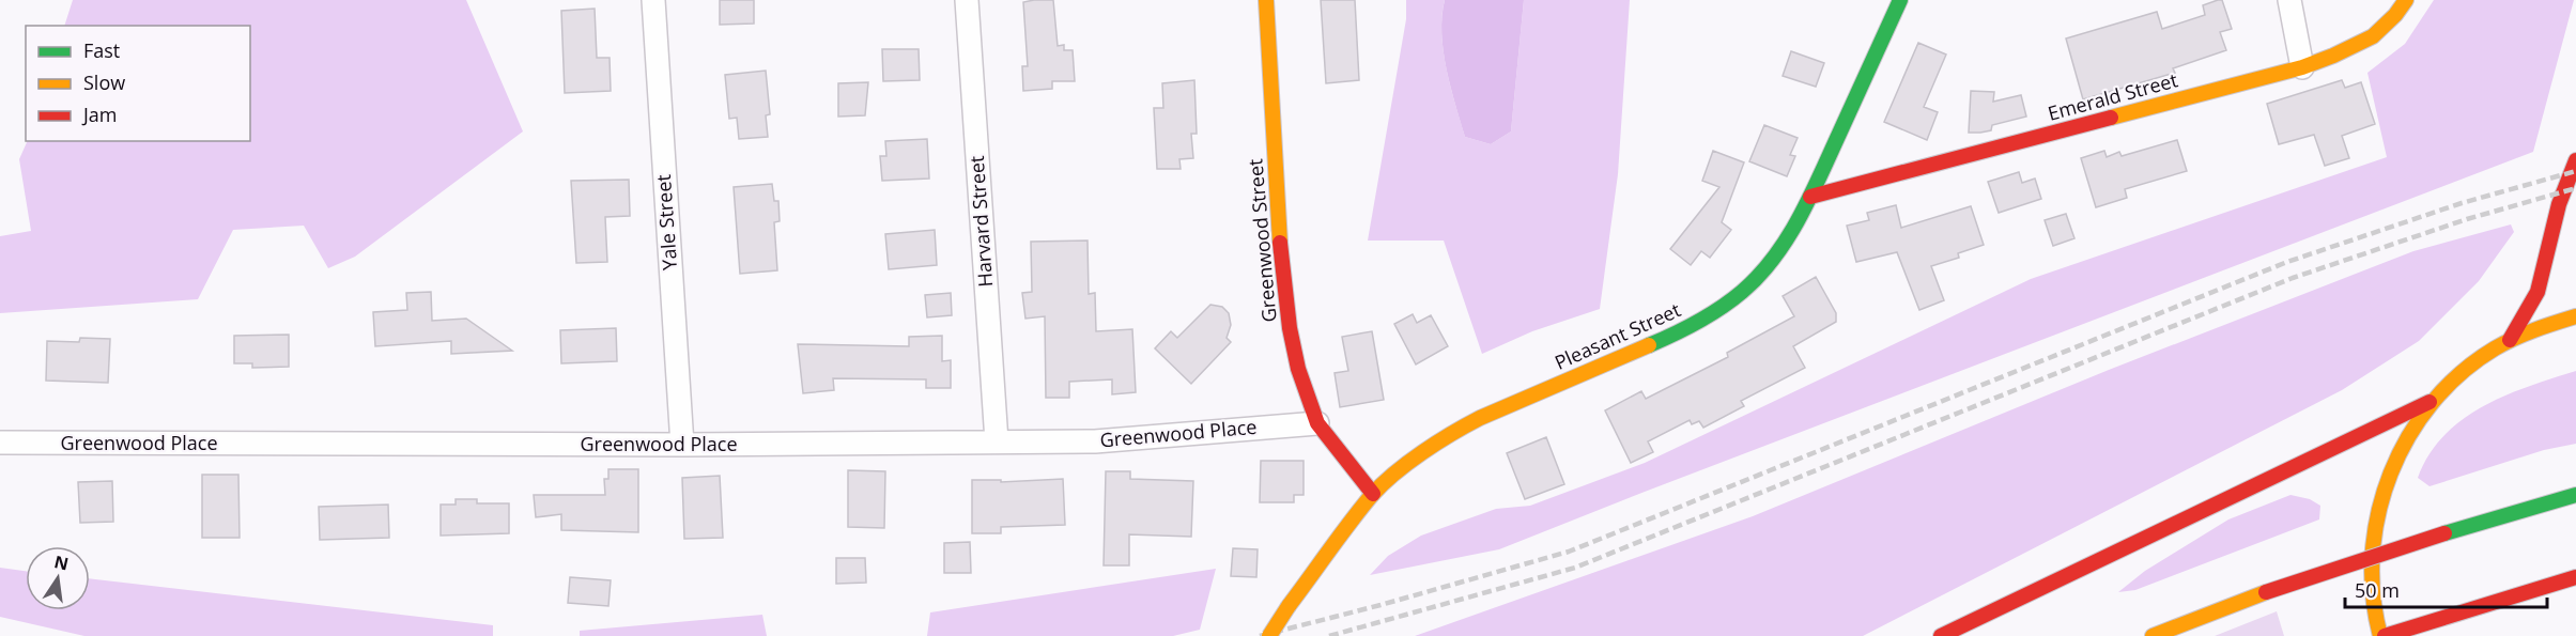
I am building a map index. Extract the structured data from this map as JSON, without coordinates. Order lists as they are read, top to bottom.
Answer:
{
  "streets": {
    "main road": ["Emerald Street", "Greenwood Street", "Pleasant Street"],
    "street": ["Harvard Street", "Yale Street", "Greenwood Place"]
  },
  "crossings": [
    ["Emerald Street", "Pleasant Street"],
    ["Harvard Street", "Greenwood Place"],
    ["Yale Street", "Greenwood Place"],
    ["Greenwood Street", "Pleasant Street"],
    ["Greenwood Street", "Greenwood Place"]
  ],
  "legend": ["Fast", "Slow", "Jam"],
  "scale_bar": "50 m",
  "north": "top"
}
